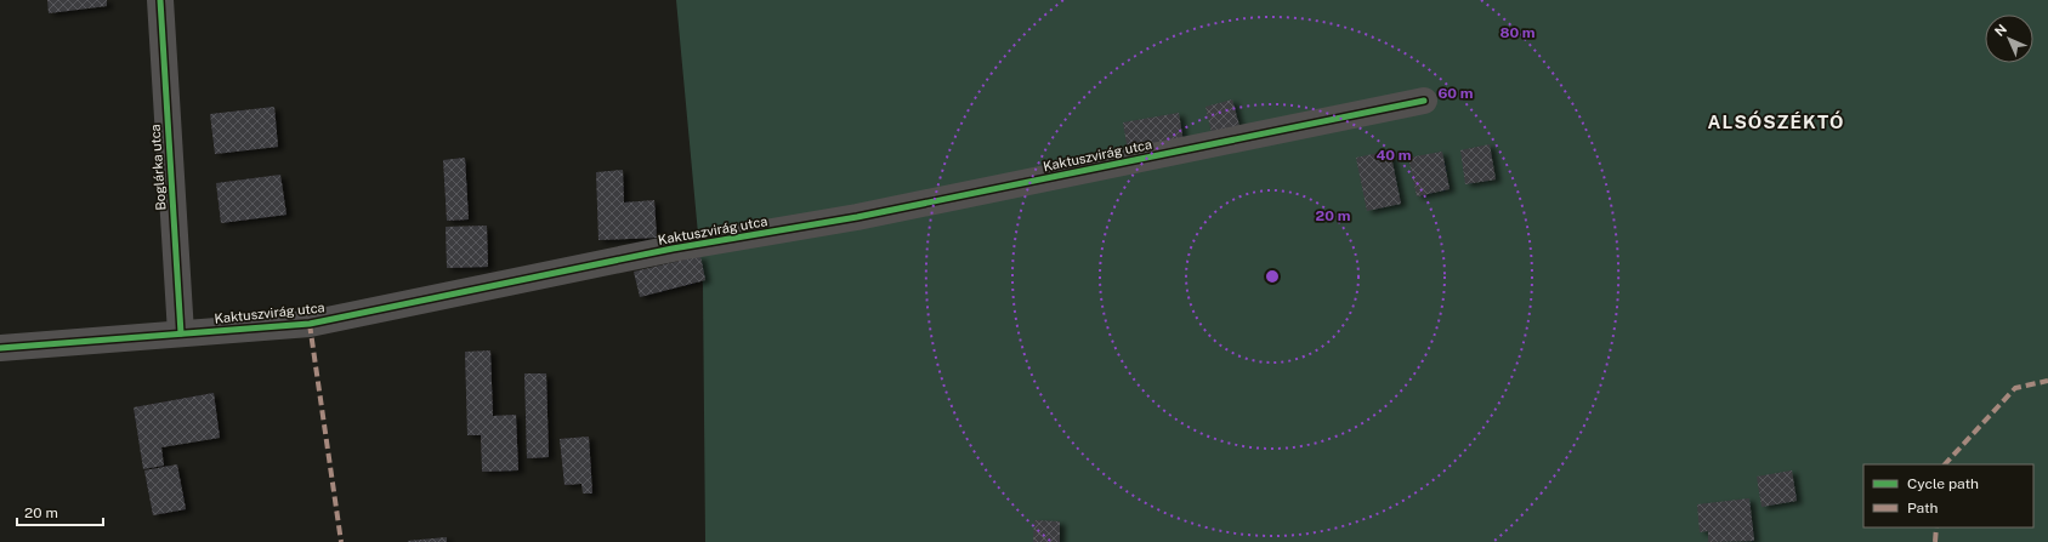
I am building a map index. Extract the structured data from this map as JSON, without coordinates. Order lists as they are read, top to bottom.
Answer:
{
  "streets": {
    "street": ["Kaktuszvirág utca", "Boglárka utca"]
  },
  "crossings": [
    ["Kaktuszvirág utca", "Boglárka utca"]
  ],
  "districts": ["ALSÓSZÉKTÓ"],
  "legend": ["Cycle path", "Path"],
  "scale_bar": "20 m",
  "north": "top left",
  "rings": [
    "80 m",
    "60 m",
    "40 m",
    "20 m"
  ]
}
